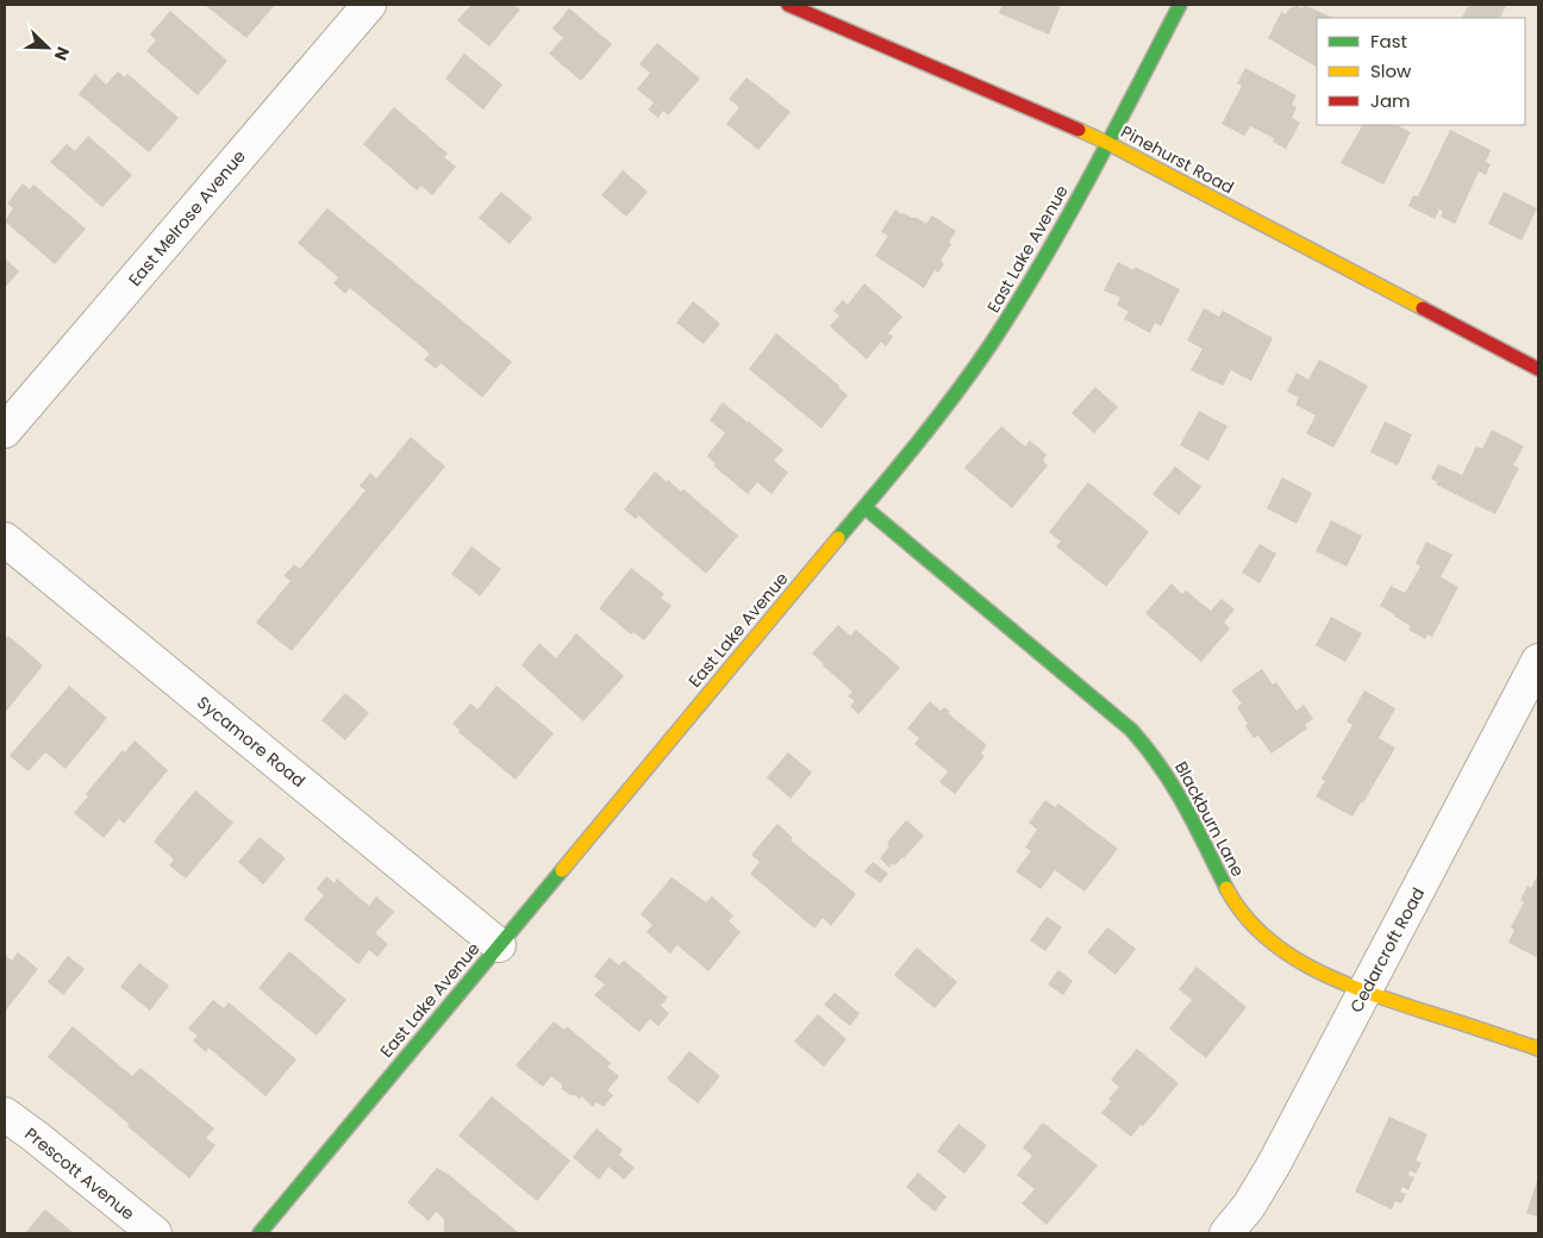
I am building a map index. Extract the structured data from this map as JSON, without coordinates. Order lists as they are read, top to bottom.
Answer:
{
  "streets": {
    "street": [
      "Pinehurst Road",
      "East Melrose Avenue",
      "East Lake Avenue",
      "Sycamore Road",
      "Blackburn Lane",
      "Cedarcroft Road",
      "Prescott Avenue"
    ]
  },
  "crossings": [
    ["Pinehurst Road", "East Lake Avenue"],
    ["East Lake Avenue", "Sycamore Road"],
    ["East Lake Avenue", "Blackburn Lane"],
    ["Blackburn Lane", "Cedarcroft Road"]
  ],
  "legend": ["Fast", "Slow", "Jam"],
  "north": "bottom right"
}
